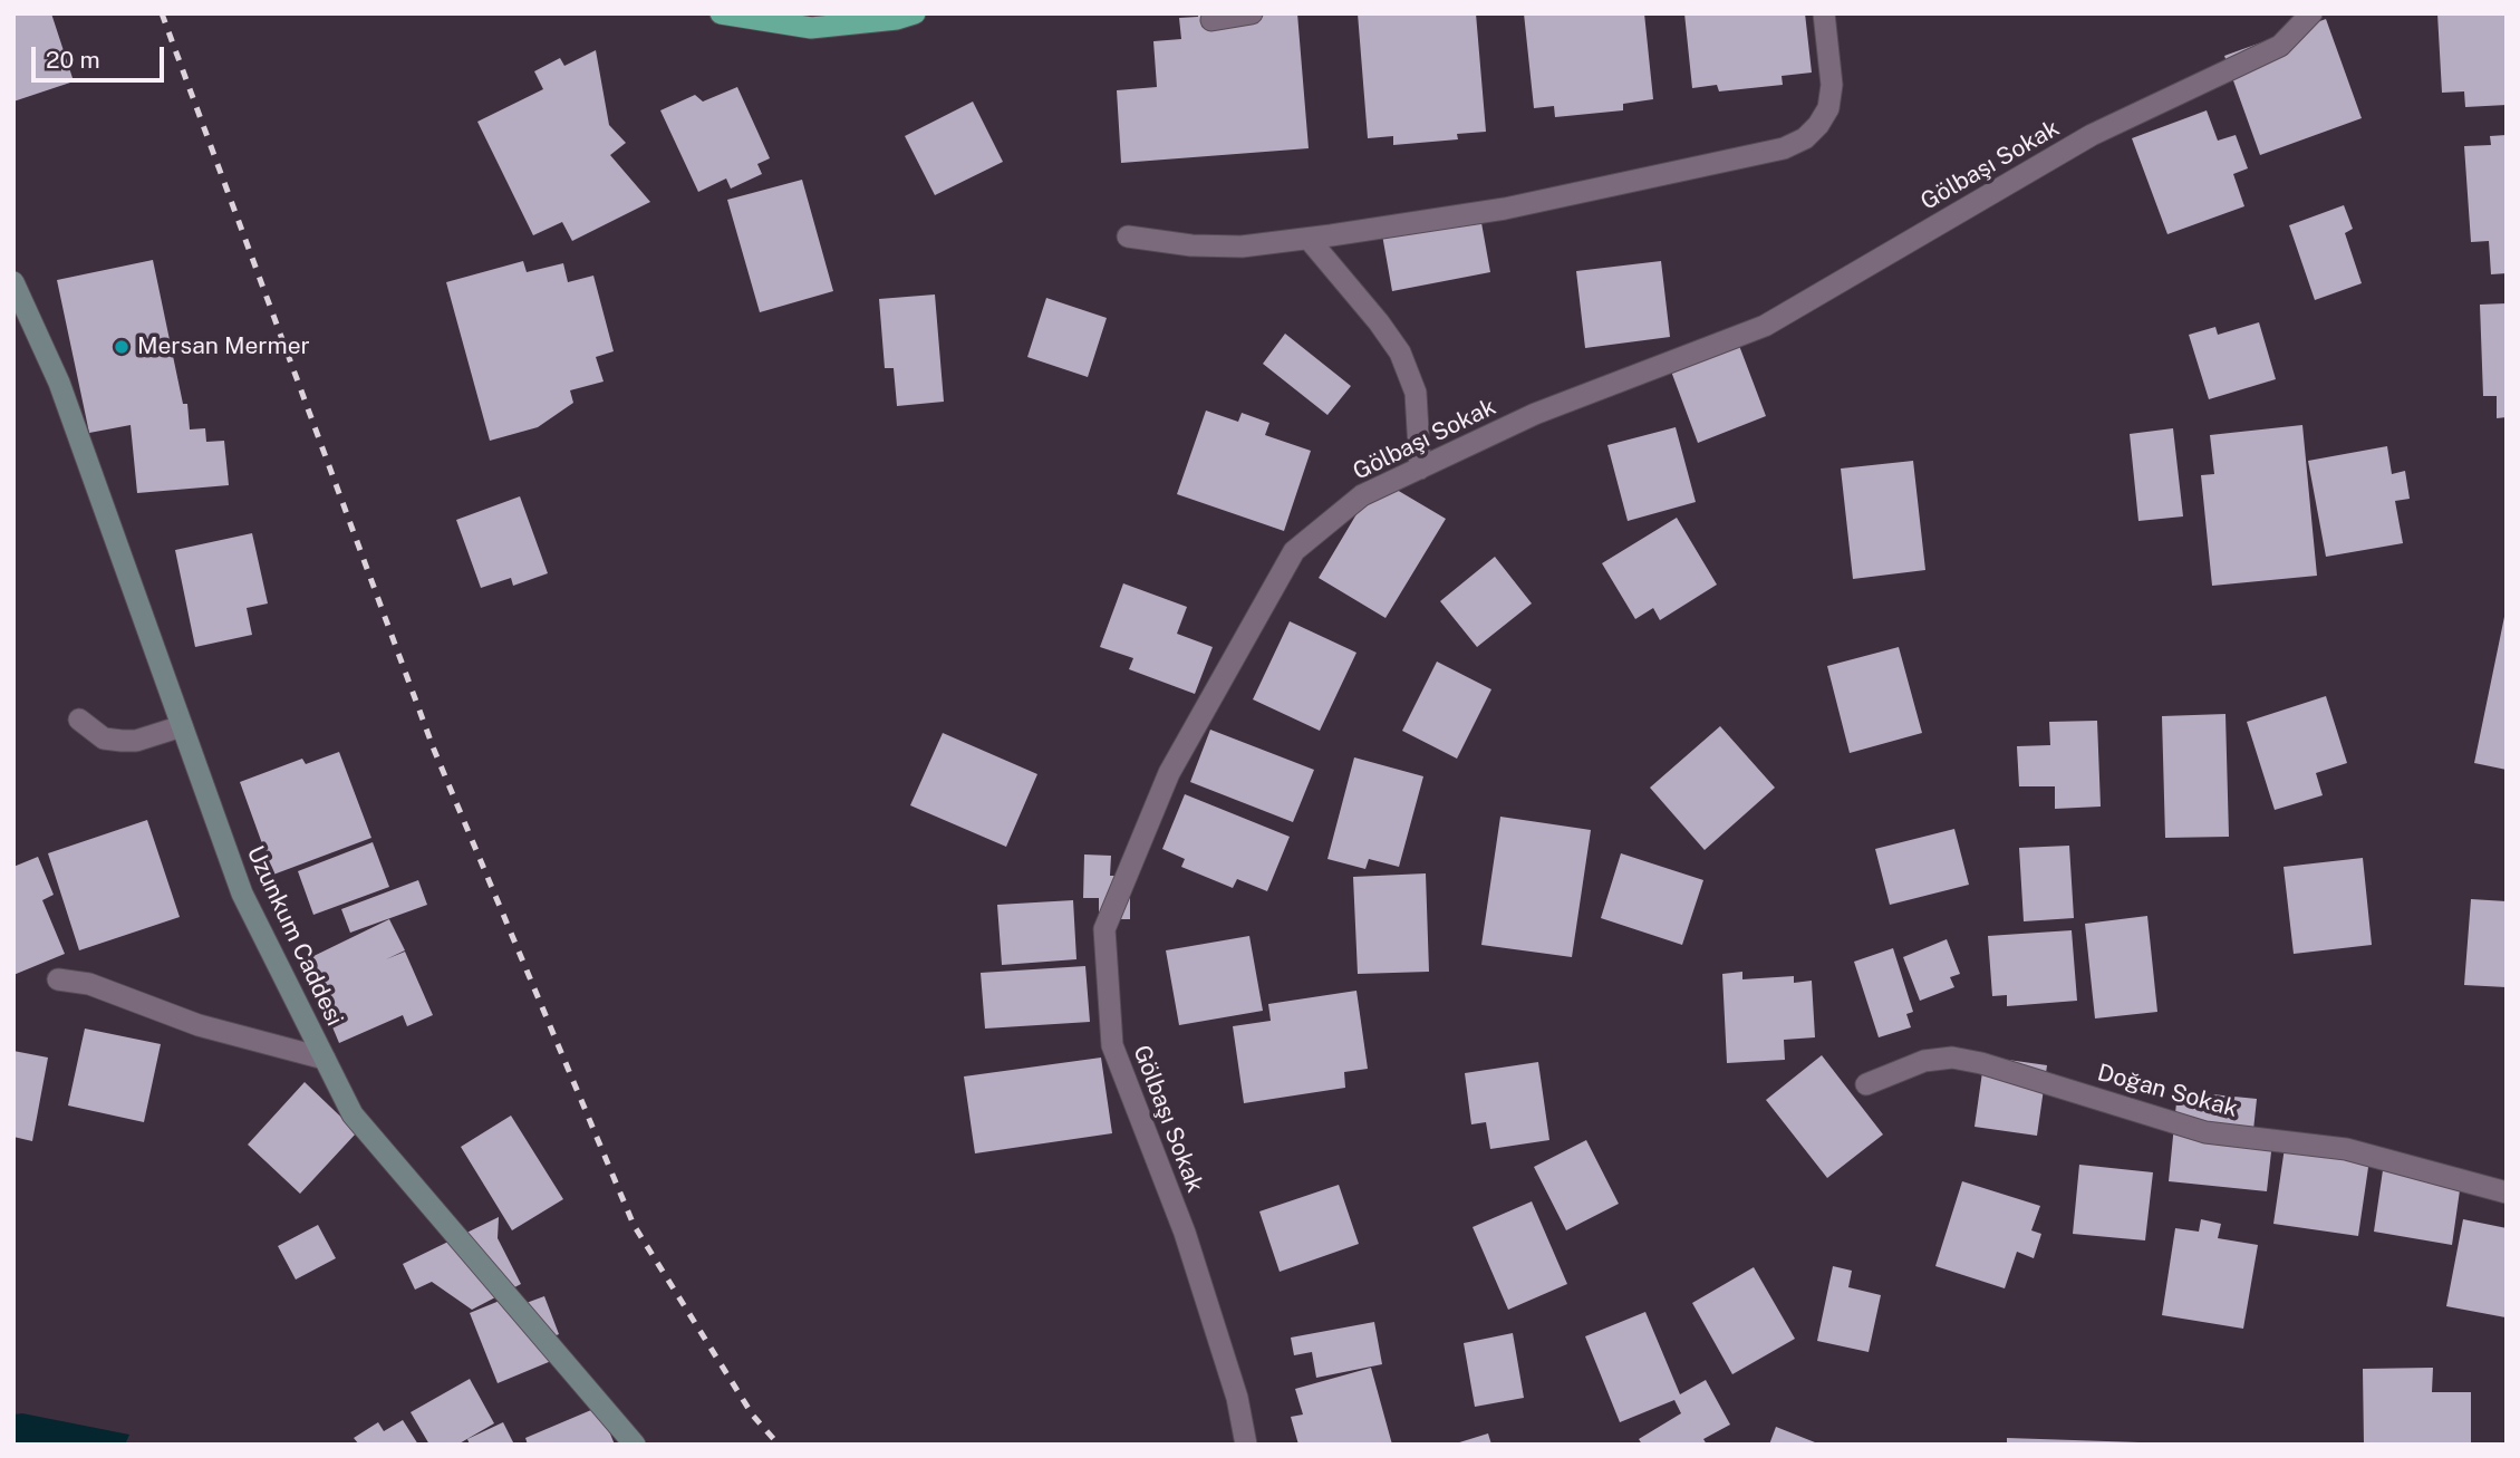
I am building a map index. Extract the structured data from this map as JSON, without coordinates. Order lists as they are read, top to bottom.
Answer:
{
  "streets": {
    "main road": ["Uzunkum Caddesi"],
    "street": ["Gölbaşı Sokak", "Doğan Sokak"]
  },
  "places": ["Mersan Mermer"],
  "scale_bar": "20 m"
}
